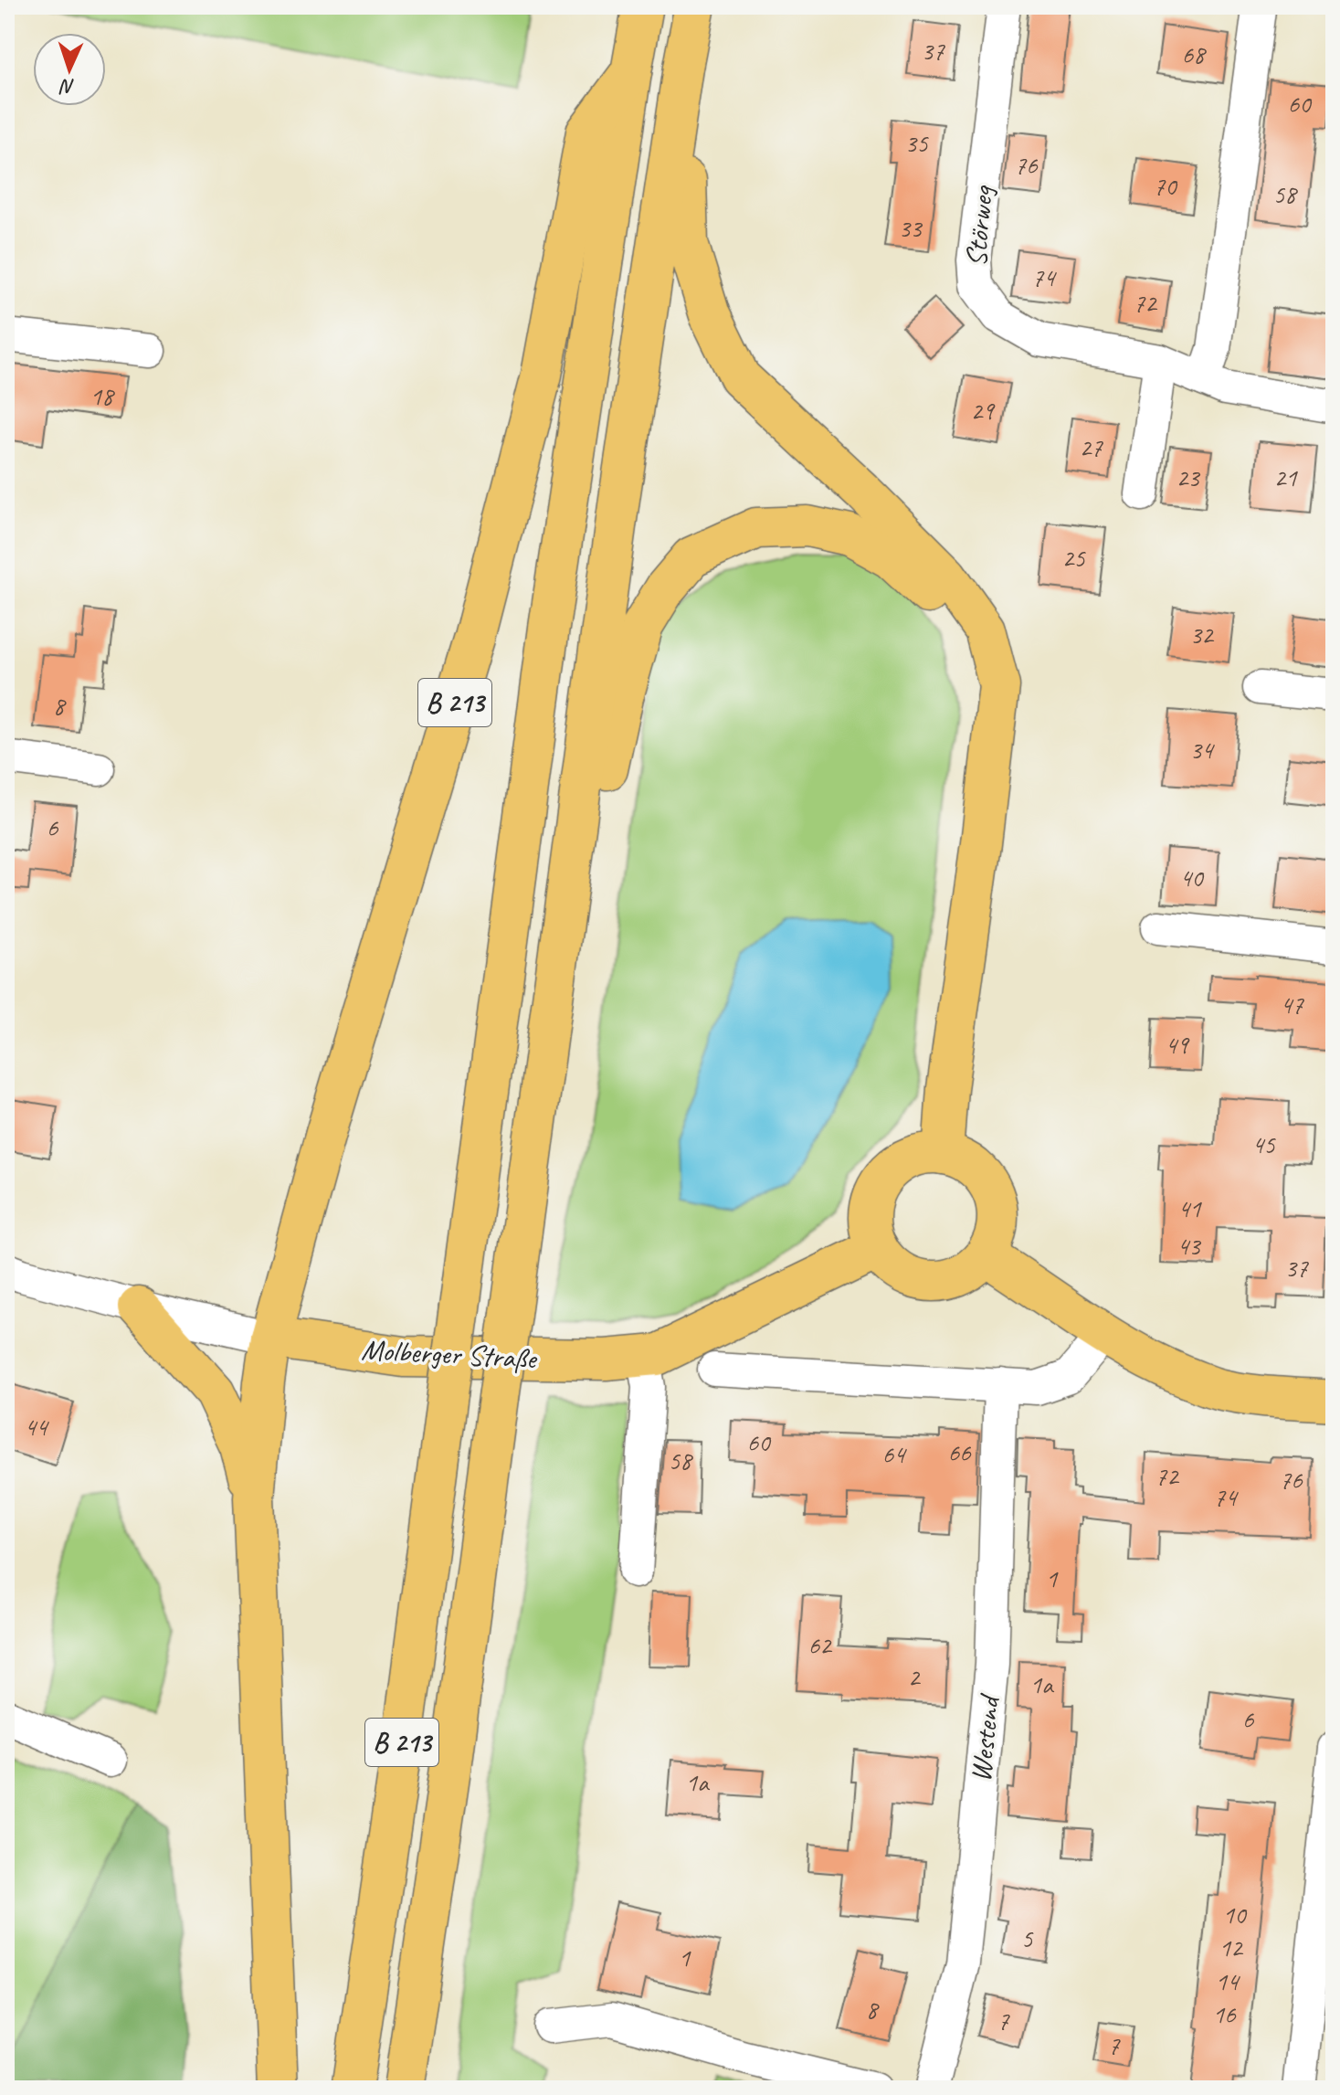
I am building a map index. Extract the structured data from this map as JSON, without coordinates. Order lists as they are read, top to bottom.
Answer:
{
  "streets": {
    "main road": ["B 213", "Molberger Straße"],
    "street": ["Störweg", "Westend"]
  },
  "crossings": [
    ["B 213", "Molberger Straße"]
  ],
  "house_numbers": [
    "37",
    "68",
    "60",
    "35",
    "76",
    "70",
    "58",
    "33",
    "74",
    "72",
    "18",
    "29",
    "27",
    "23",
    "21",
    "25",
    "32",
    "8",
    "34",
    "6",
    "40",
    "47",
    "49",
    "45",
    "41",
    "43",
    "37",
    "44",
    "60",
    "66",
    "64",
    "58",
    "72",
    "76",
    "74",
    "1",
    "62",
    "2",
    "1a",
    "6",
    "1a",
    "10",
    "5",
    "12",
    "1",
    "14",
    "8",
    "16",
    "7",
    "7"
  ],
  "north": "bottom"
}
